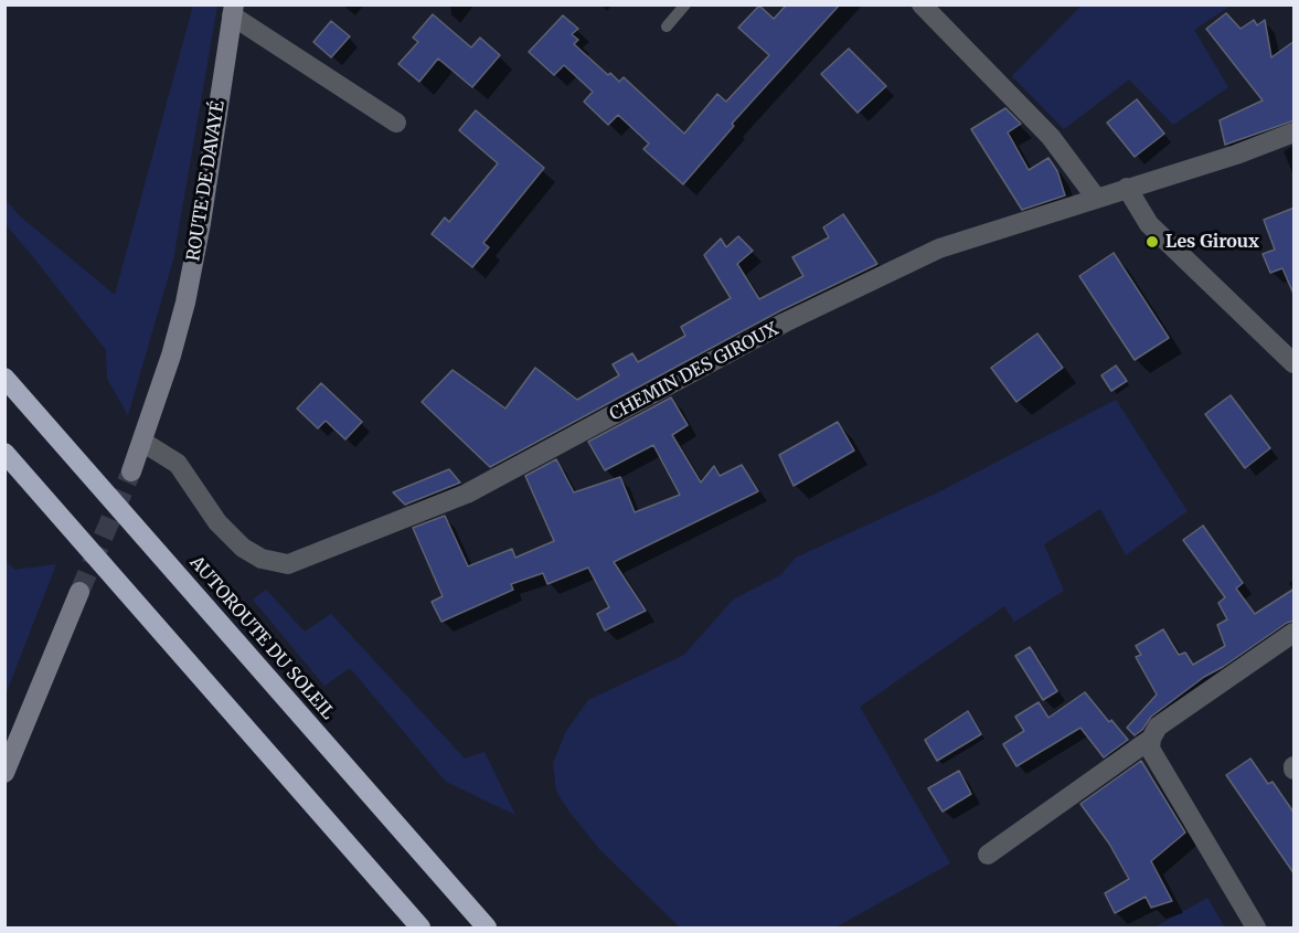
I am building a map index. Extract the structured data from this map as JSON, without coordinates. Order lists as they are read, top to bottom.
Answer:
{
  "streets": {
    "highway": ["AUTOROUTE DU SOLEIL"],
    "street": ["ROUTE DE DAVAYÉ", "CHEMIN DES GIROUX"]
  },
  "crossings": [
    ["ROUTE DE DAVAYÉ", "CHEMIN DES GIROUX"]
  ],
  "places": ["Les Giroux"]
}
